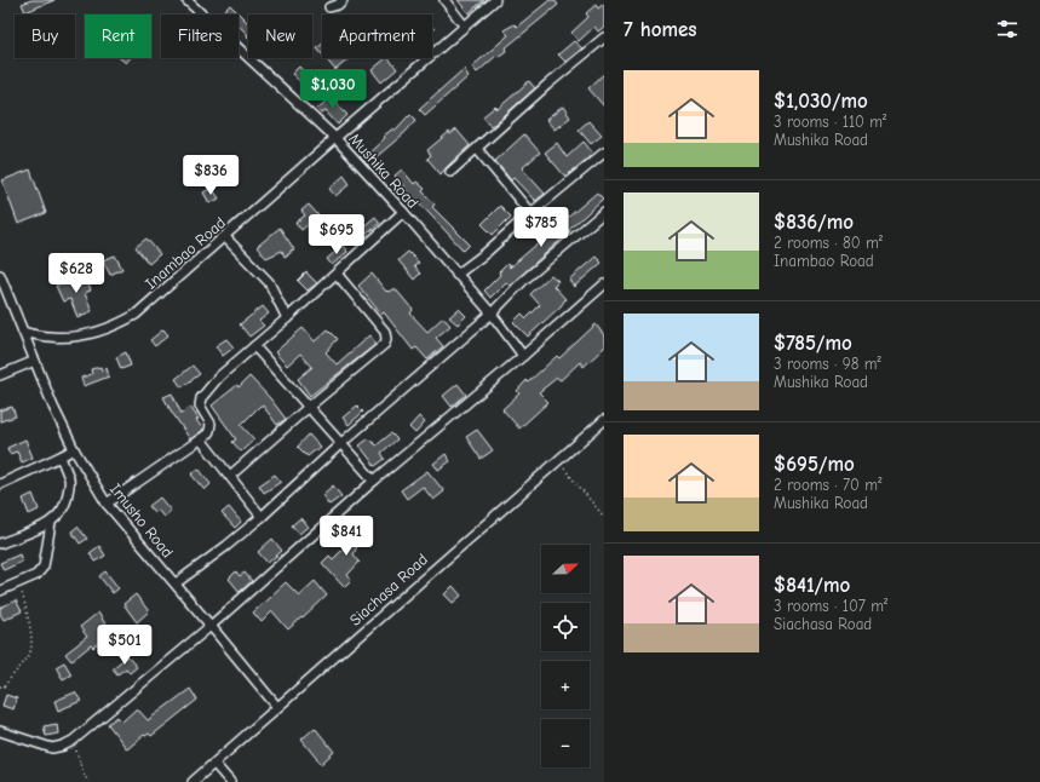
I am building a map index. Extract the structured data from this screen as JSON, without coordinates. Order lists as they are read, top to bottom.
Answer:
{
  "streets": {
    "street": [
      "Mushika Road",
      "Inambao Road",
      "Imusho Road",
      "Siachasa Road"
    ]
  },
  "crossings": [
    ["Mushika Road", "Inambao Road"],
    ["Inambao Road", "Imusho Road"],
    ["Imusho Road", "Siachasa Road"]
  ],
  "north": "right",
  "page": {
    "heading": "7 homes",
    "chip": [
      "Buy",
      "Rent",
      "Filters",
      "New",
      "Apartment"
    ],
    "list": [
      {
        "name": "$1,030/mo",
        "note": "3 rooms · 110 m² · Mushika Road"
      },
      {
        "name": "$836/mo",
        "note": "2 rooms · 80 m² · Inambao Road"
      },
      {
        "name": "$785/mo",
        "note": "3 rooms · 98 m² · Mushika Road"
      },
      {
        "name": "$695/mo",
        "note": "2 rooms · 70 m² · Mushika Road"
      },
      {
        "name": "$841/mo",
        "note": "3 rooms · 107 m² · Siachasa Road"
      }
    ],
    "price": [
      "$1,030",
      "$836",
      "$785",
      "$695",
      "$628",
      "$841",
      "$501"
    ],
    "map_buttons": ["+", "−"]
  }
}
